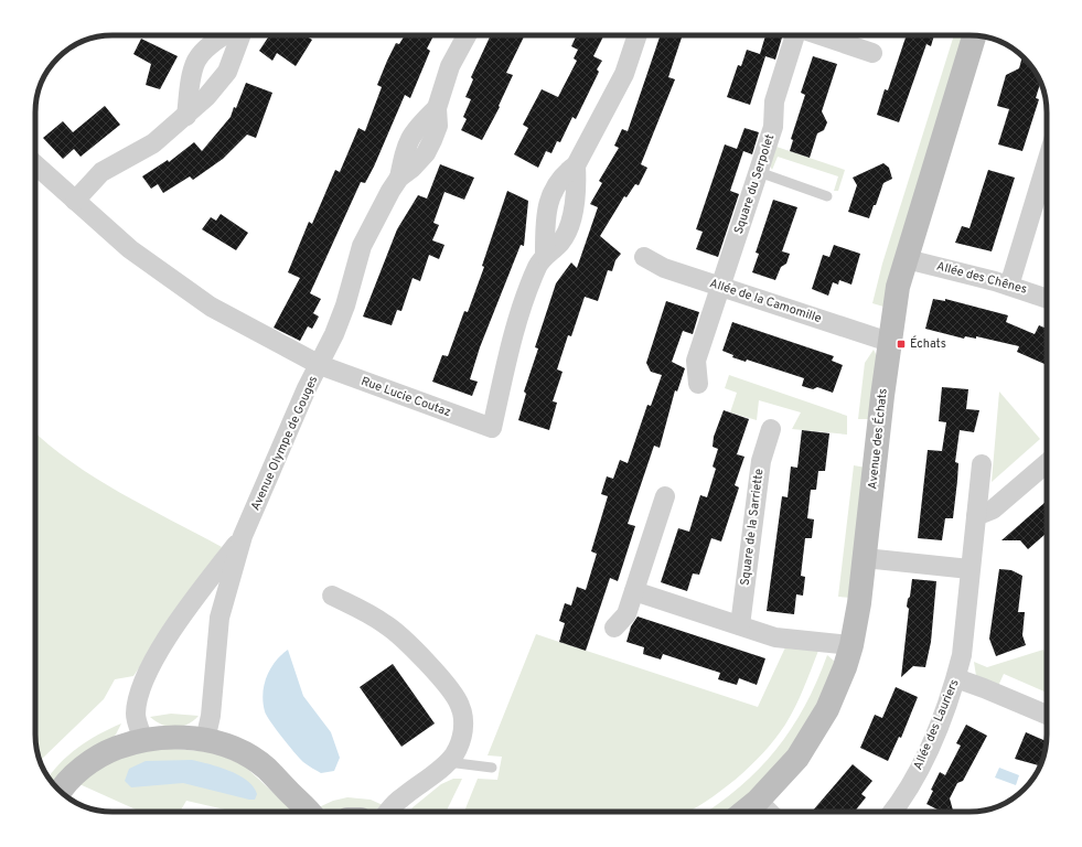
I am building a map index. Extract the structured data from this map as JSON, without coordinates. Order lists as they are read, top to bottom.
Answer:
{
  "streets": {
    "street": [
      "Square du Serpolet",
      "Allée des Chênes",
      "Allée de la Camomille",
      "Rue Lucie Coutaz",
      "Avenue des Échats",
      "Avenue Olympe de Gouges",
      "Square de la Sarriette",
      "Allée des Lauriers"
    ]
  },
  "crossings": [
    ["Square du Serpolet", "Allée de la Camomille"],
    ["Allée des Chênes", "Avenue des Échats"],
    ["Allée de la Camomille", "Avenue des Échats"],
    ["Rue Lucie Coutaz", "Avenue Olympe de Gouges"]
  ],
  "places": {
    "transit": ["Échats"]
  }
}
